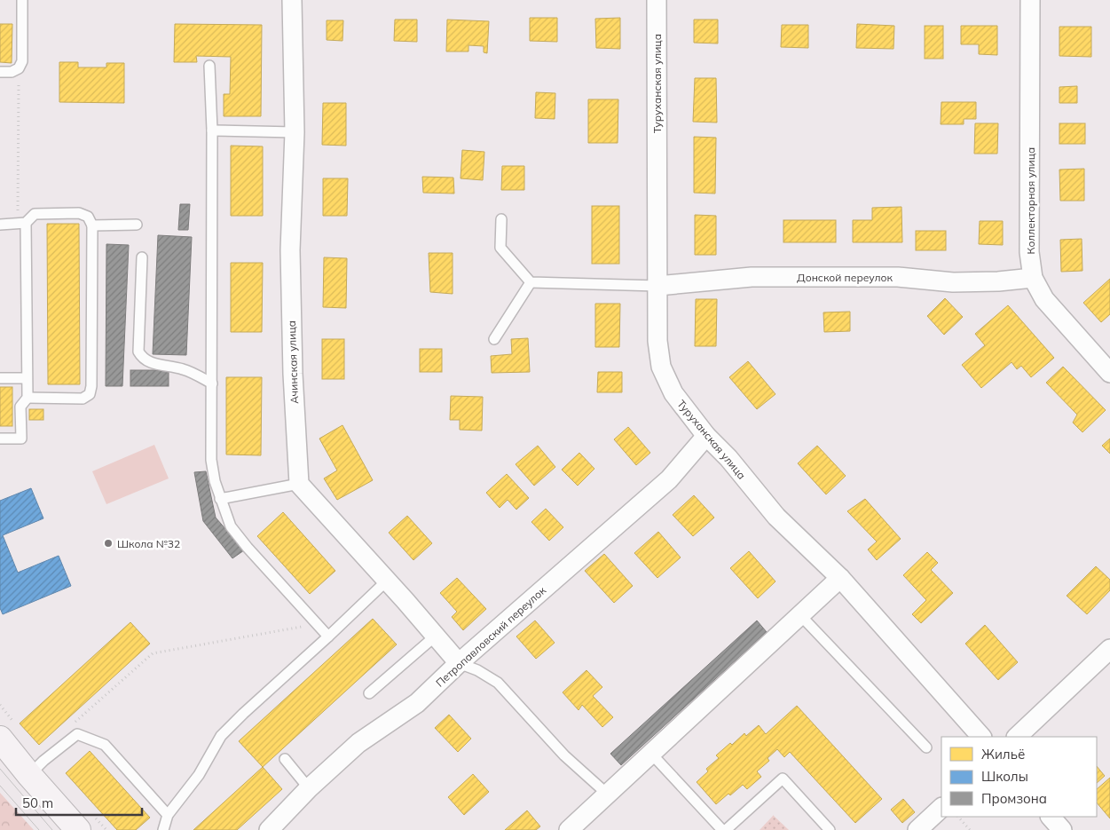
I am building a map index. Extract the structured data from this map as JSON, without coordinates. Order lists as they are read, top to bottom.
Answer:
{
  "streets": {
    "street": [
      "Туруханская улица",
      "Коллекторная улица",
      "Донской переулок",
      "Ачинская улица",
      "Петропавловский переулок"
    ]
  },
  "crossings": [
    ["Туруханская улица", "Донской переулок"],
    ["Туруханская улица", "Петропавловский переулок"],
    ["Коллекторная улица", "Донской переулок"]
  ],
  "places": ["Школа №32"],
  "legend": ["Жильё", "Школы", "Промзона"],
  "scale_bar": "50 m"
}
